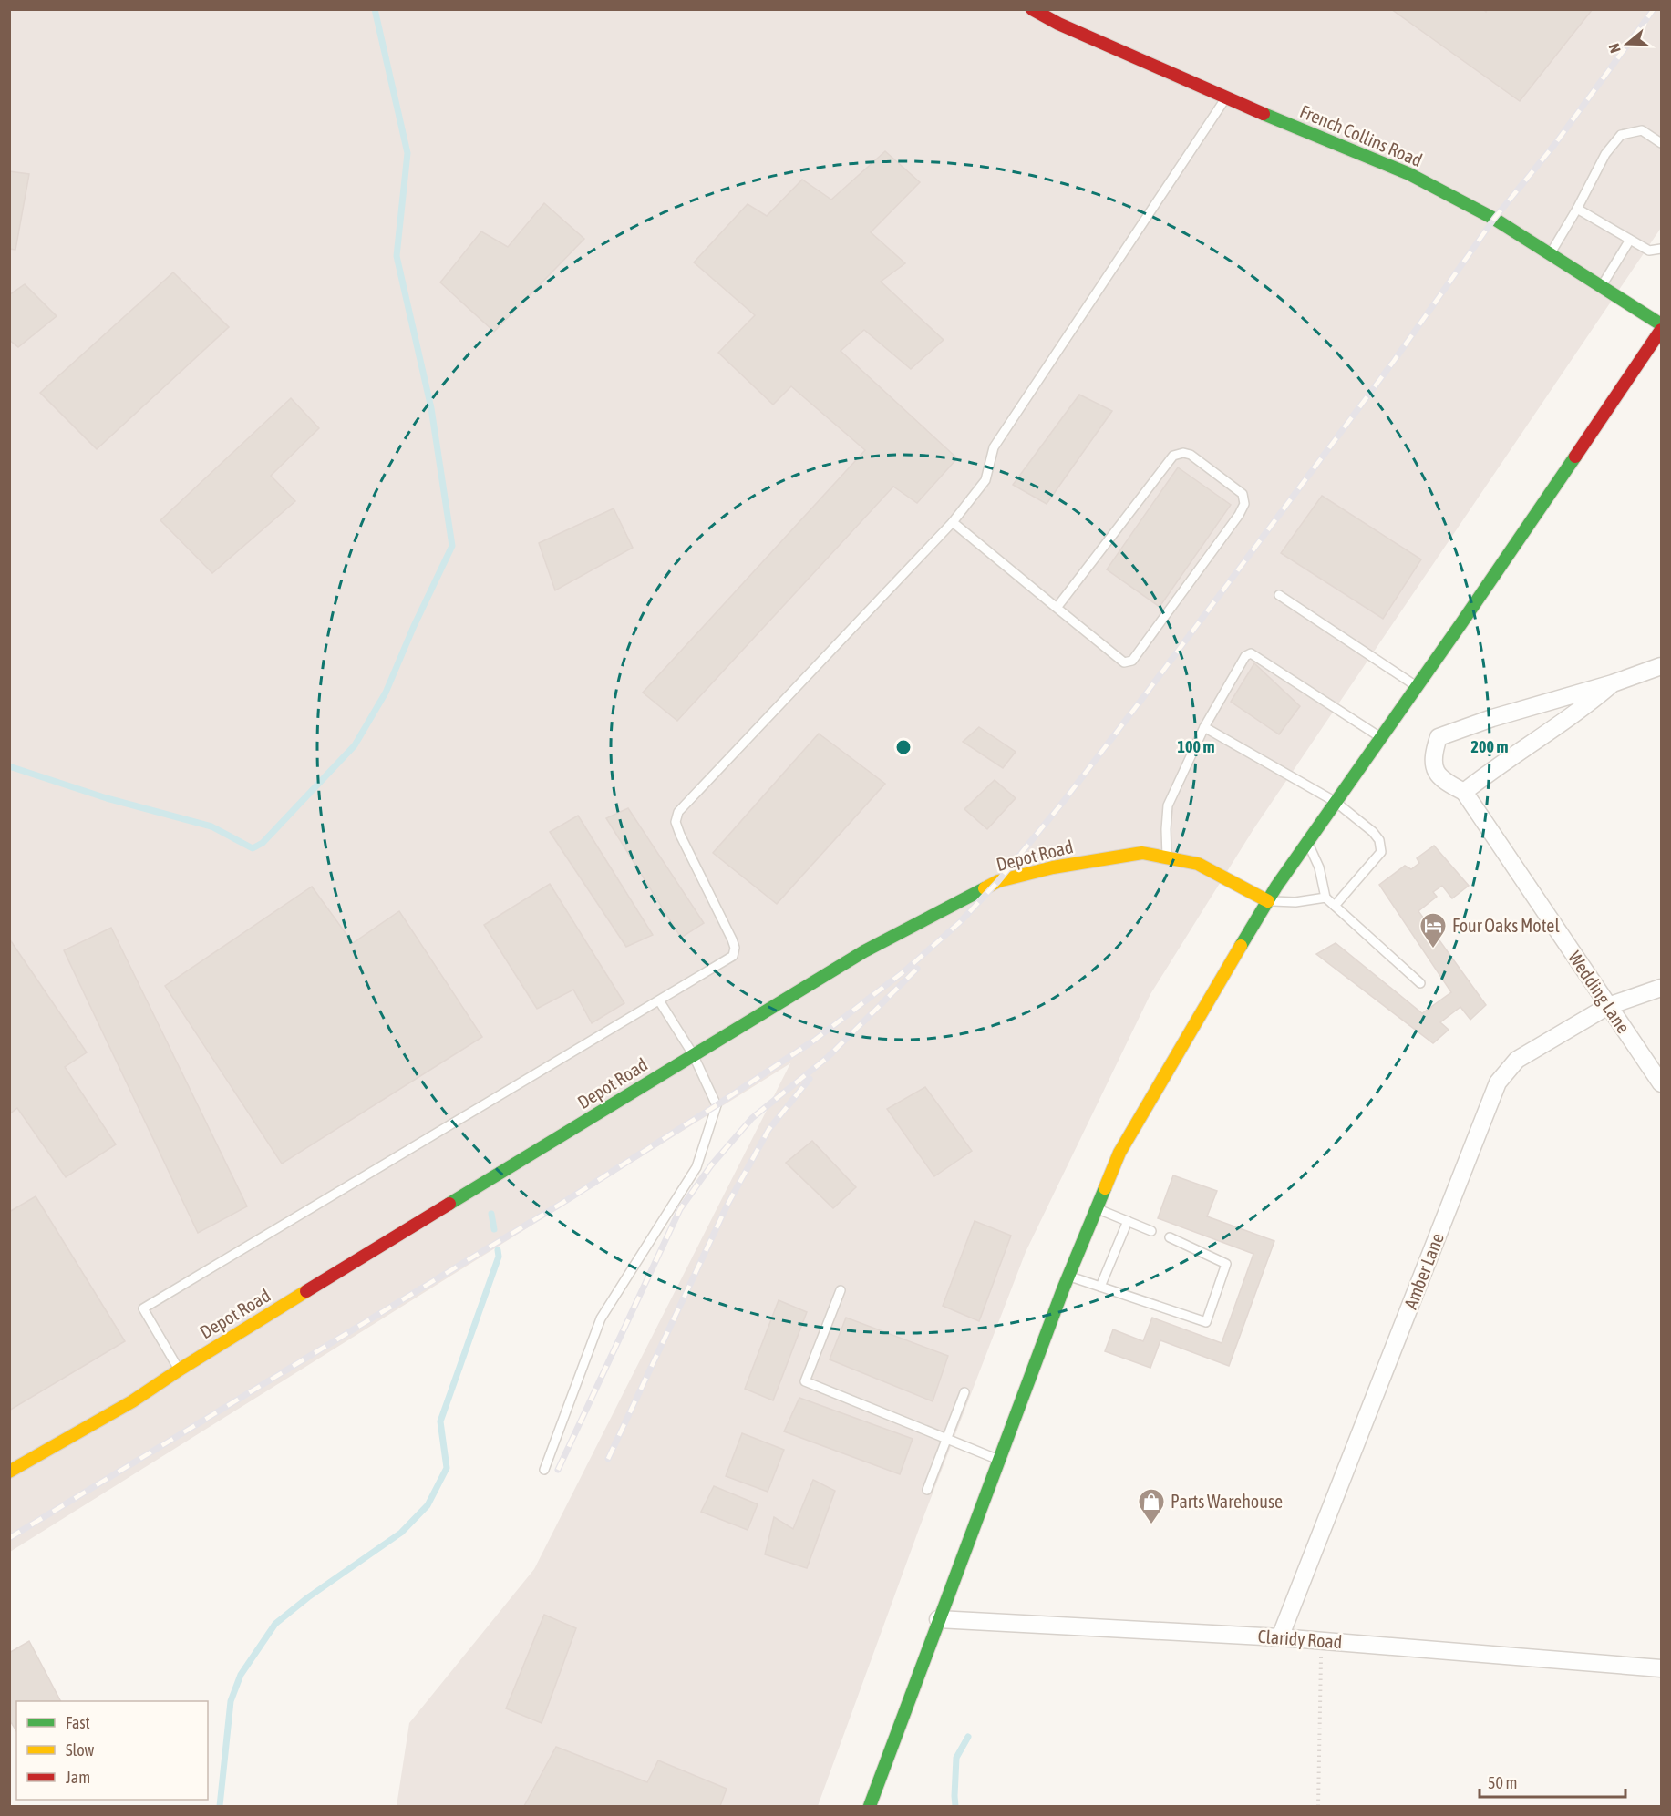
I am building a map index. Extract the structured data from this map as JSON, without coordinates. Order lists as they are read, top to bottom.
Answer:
{
  "streets": {
    "street": [
      "French Collins Road",
      "Depot Road",
      "Wedding Lane",
      "Amber Lane",
      "Claridy Road"
    ]
  },
  "crossings": [
    ["Wedding Lane", "Amber Lane"],
    ["Amber Lane", "Claridy Road"]
  ],
  "places": {
    "hotel": ["Four Oaks Motel"],
    "shop": ["Parts Warehouse"]
  },
  "legend": ["Fast", "Slow", "Jam"],
  "scale_bar": "50 m",
  "north": "left",
  "rings": ["100 m", "200 m"]
}
